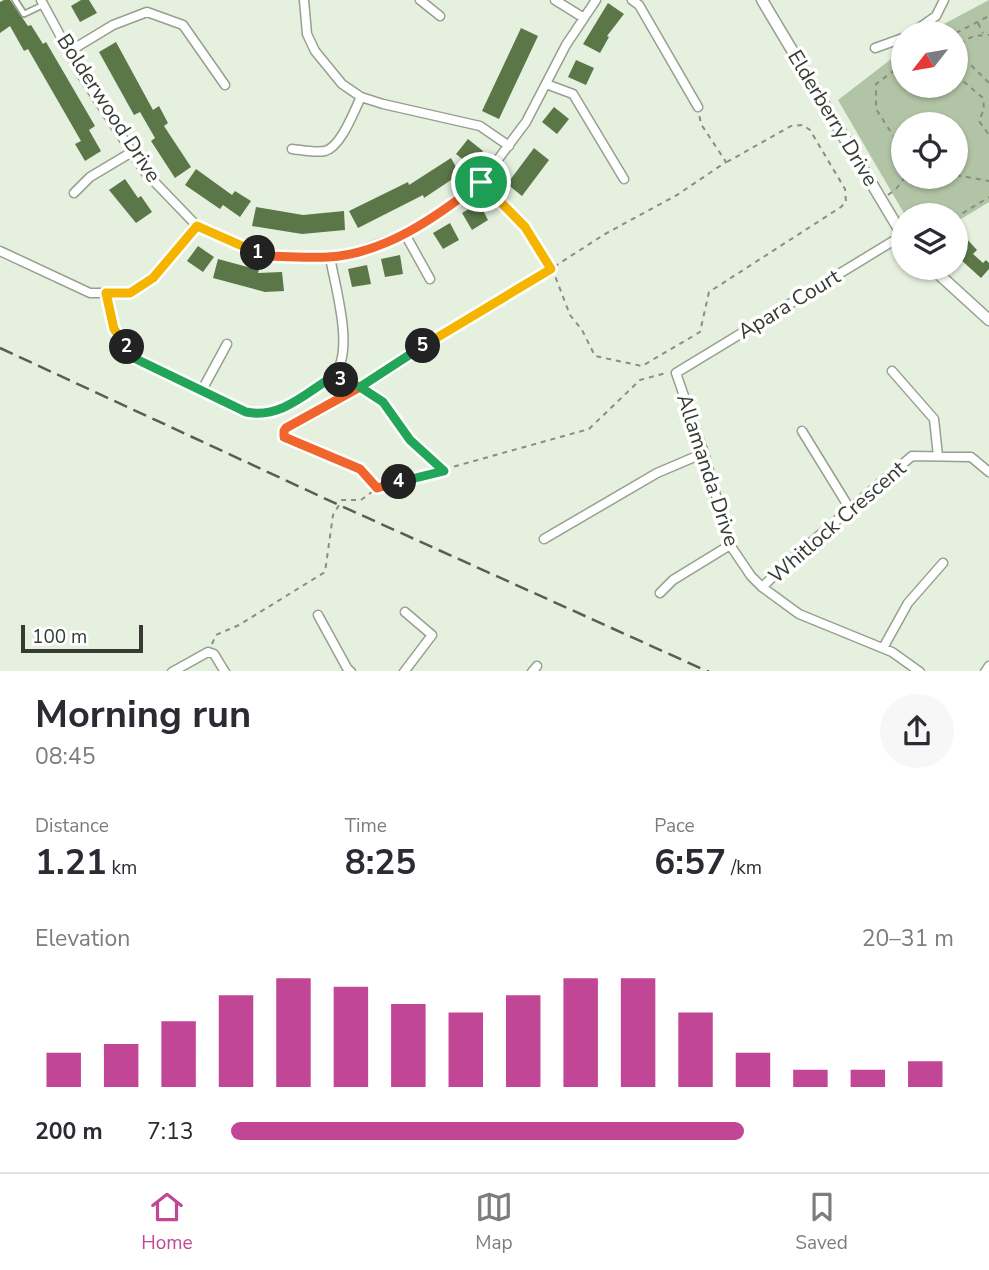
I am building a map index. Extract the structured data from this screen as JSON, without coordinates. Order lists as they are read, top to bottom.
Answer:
{
  "streets": {
    "street": [
      "Bolderwood Drive",
      "Elderberry Drive",
      "Apara Court",
      "Allamanda Drive",
      "Whitlock Crescent"
    ]
  },
  "crossings": [
    ["Apara Court", "Allamanda Drive"],
    ["Allamanda Drive", "Whitlock Crescent"]
  ],
  "scale_bar": "100 m",
  "north": "bottom left",
  "page": {
    "pins": [
      "1",
      "5",
      "2",
      "3",
      "4"
    ],
    "scale": "100 m",
    "heading": ["Morning run", "08:45"],
    "stats": [
      ["Distance", "1.21 km"],
      ["Time", "8:25"],
      ["Pace", "6:57 /km"]
    ],
    "chart": ["Elevation", "20–31 m"],
    "list": [
      {
        "name": "200 m",
        "note": "7:13"
      }
    ],
    "tabs": ["Home", "Map", "Saved"]
  }
}
